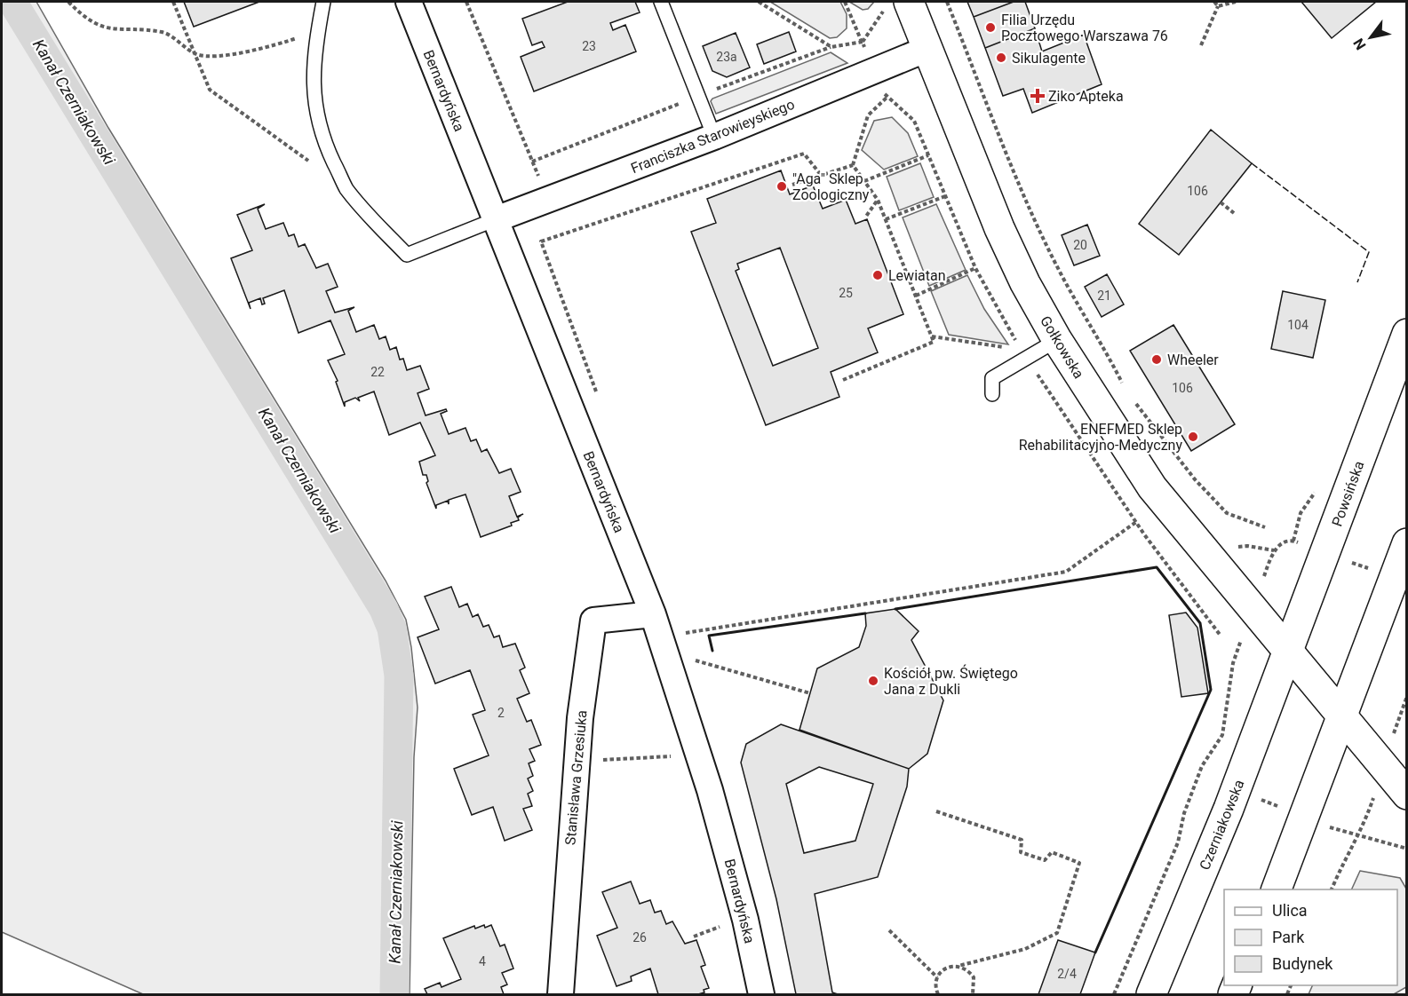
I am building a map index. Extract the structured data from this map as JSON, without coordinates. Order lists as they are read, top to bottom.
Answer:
{
  "streets": {
    "main road": ["Gołkowska", "Powsińska", "Czerniakowska"],
    "street": ["Bernardyńska", "Franciszka Starowieyskiego", "Stanisława Grzesiuka"]
  },
  "crossings": [
    ["Bernardyńska", "Franciszka Starowieyskiego"],
    ["Bernardyńska", "Stanisława Grzesiuka"],
    ["Franciszka Starowieyskiego", "Gołkowska"],
    ["Gołkowska", "Powsińska"],
    ["Gołkowska", "Czerniakowska"],
    ["Powsińska", "Czerniakowska"]
  ],
  "water": ["Kanał Czerniakowski"],
  "places": {
    "other": [
      "Filia Urzędu Pocztowego Warszawa 76",
      "Sikulagente",
      "\"Aga\" Sklep Zoologiczny",
      "Lewiatan",
      "Wheeler",
      "ENEFMED Sklep Rehabilitacyjno-Medyczny",
      "Kościół pw. Świętego Jana z Dukli"
    ],
    "health": ["Ziko Apteka"]
  },
  "house_numbers": [
    "23",
    "23a",
    "106",
    "20",
    "25",
    "21",
    "104",
    "22",
    "106",
    "2",
    "26",
    "4",
    "2/4"
  ],
  "legend": ["Ulica", "Park", "Budynek"],
  "north": "bottom left"
}
